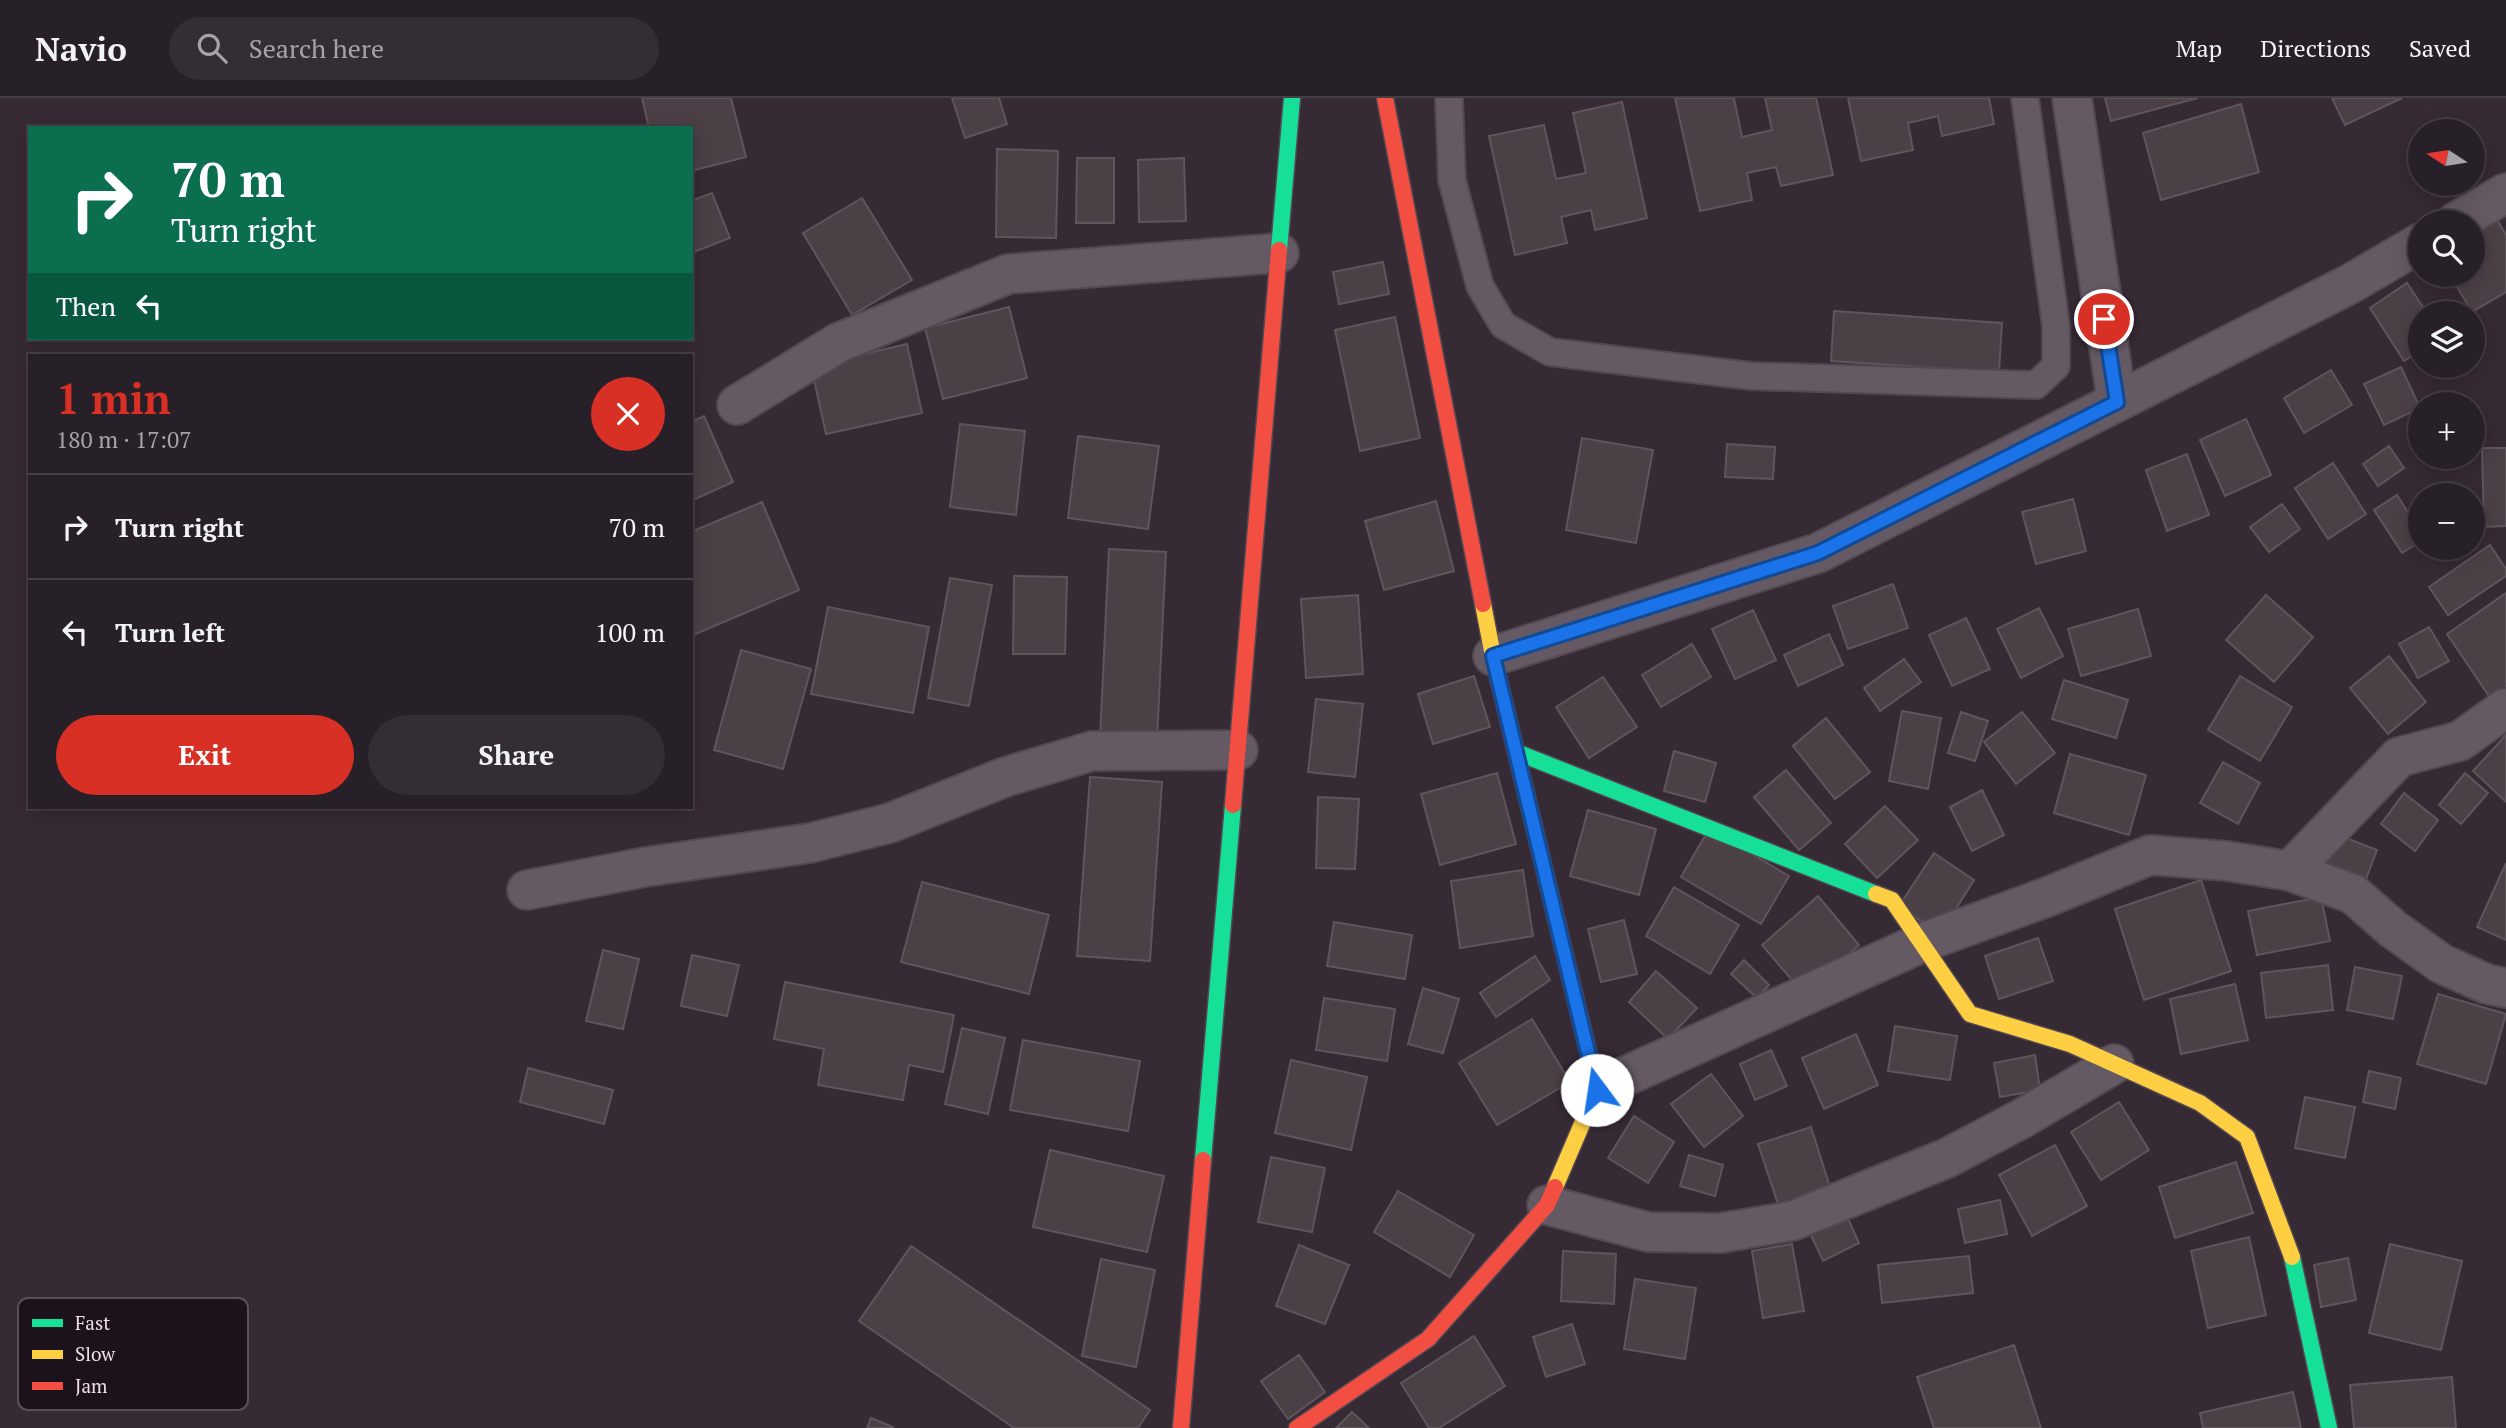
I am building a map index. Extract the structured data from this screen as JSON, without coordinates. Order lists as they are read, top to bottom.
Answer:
{
  "legend": ["Fast", "Slow", "Jam"],
  "north": "left",
  "page": {
    "header": "Navio",
    "search": "Search here",
    "nav": ["Map", "Directions", "Saved"],
    "map_buttons": ["+", "−"],
    "turn": ["70 m", "Turn right"],
    "then": "Then",
    "heading": ["1 min", "180 m · 17:07"],
    "list": [
      {
        "name": "Turn right",
        "value": "70 m"
      },
      {
        "name": "Turn left",
        "value": "100 m"
      }
    ],
    "buttons": ["Exit", "Share"]
  }
}
